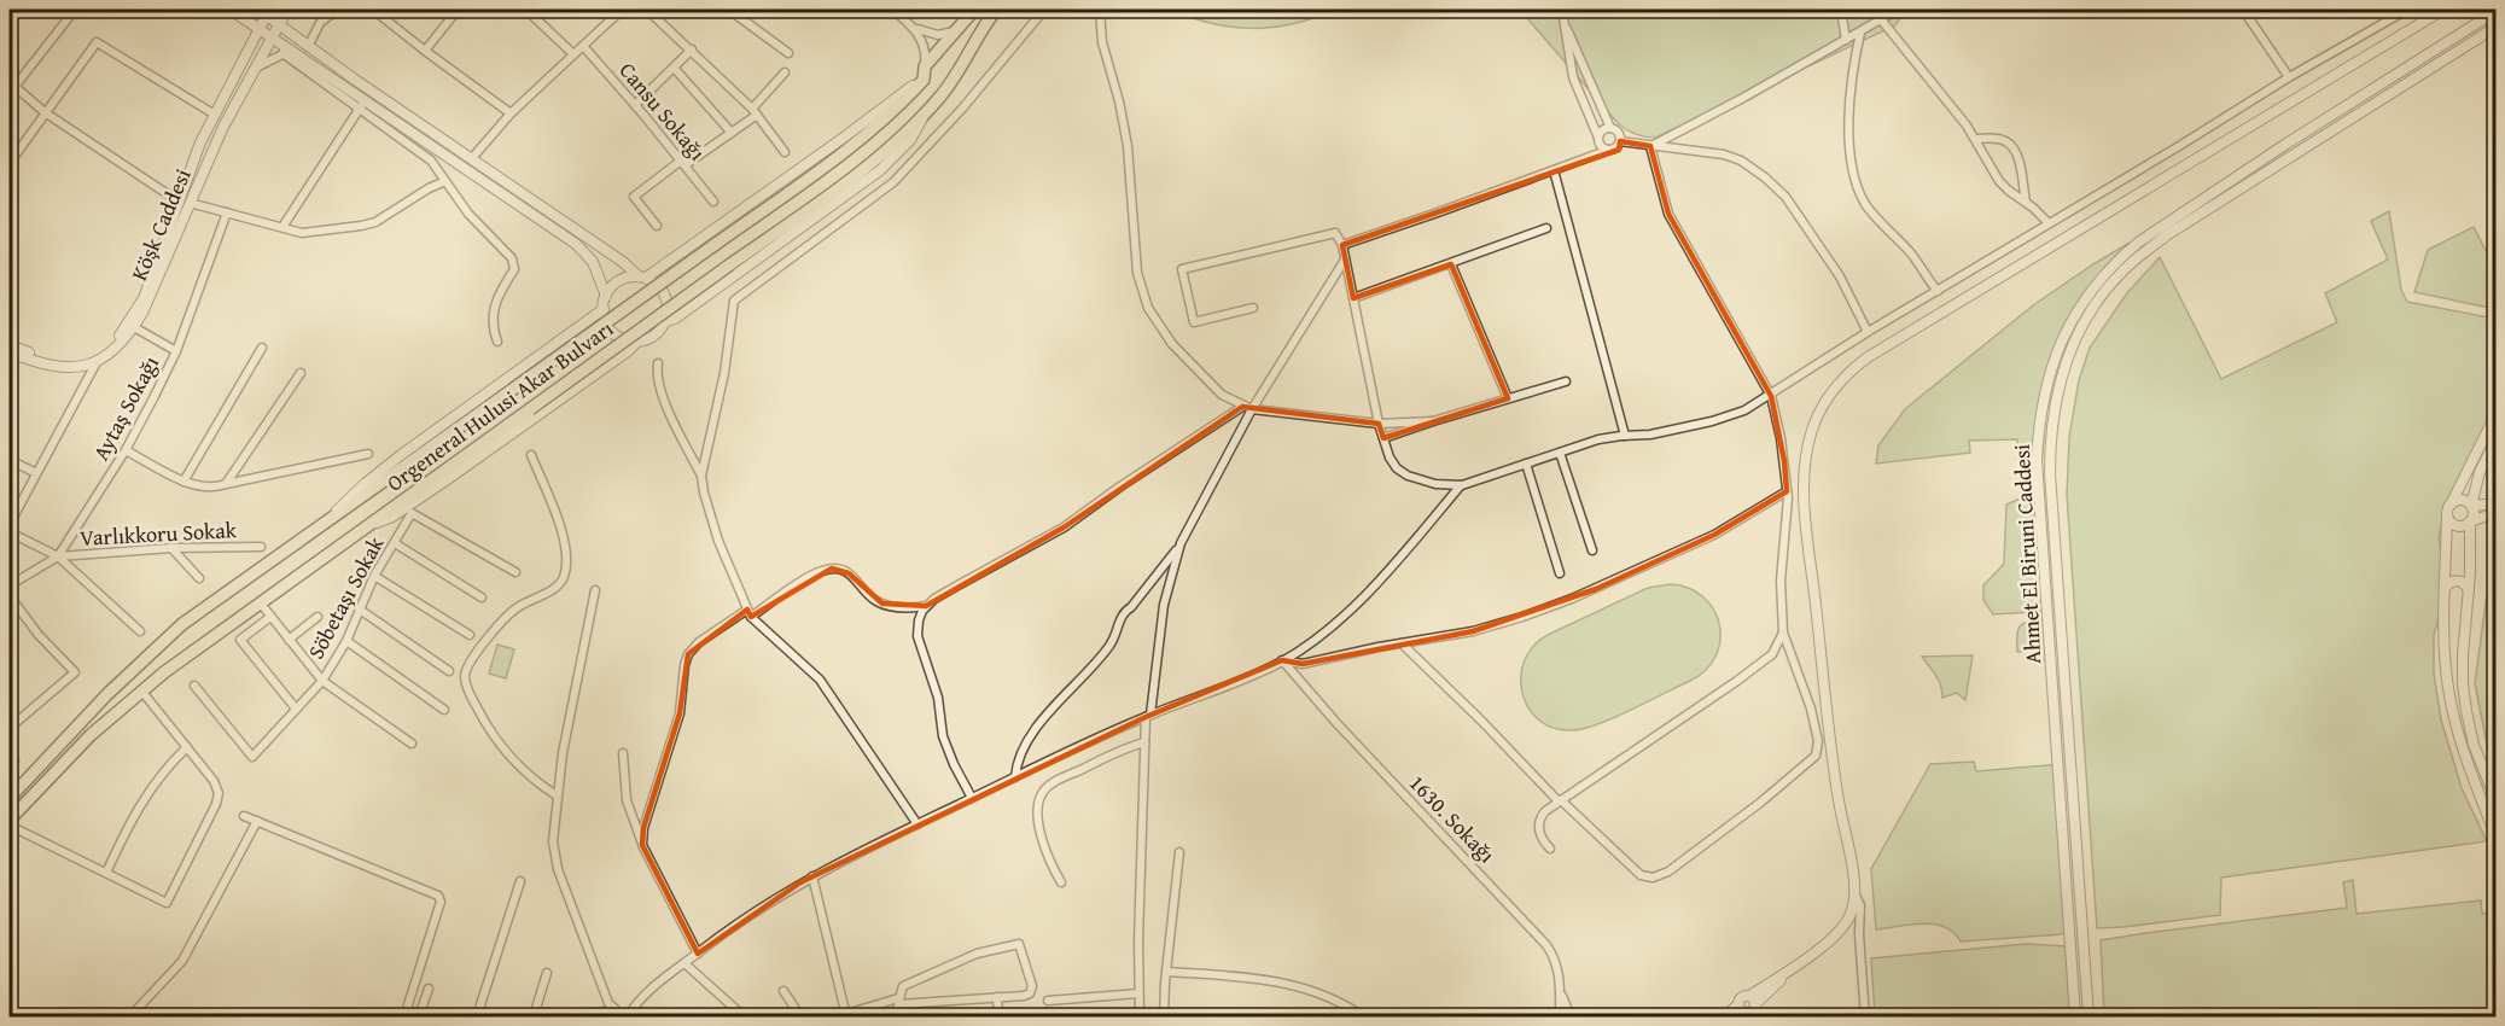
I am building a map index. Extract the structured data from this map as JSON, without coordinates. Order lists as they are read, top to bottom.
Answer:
{
  "streets": {
    "main road": ["Orgeneral Hulusi Akar Bulvarı"],
    "street": [
      "Cansu Sokağı",
      "Köşk Caddesi",
      "Aytaş Sokağı",
      "Varlıkkoru Sokak",
      "Ahmet El Biruni Caddesi",
      "Söbetaşı Sokak",
      "1630. Sokağı"
    ]
  },
  "crossings": [
    ["Aytaş Sokağı", "Varlıkkoru Sokak"]
  ]
}
